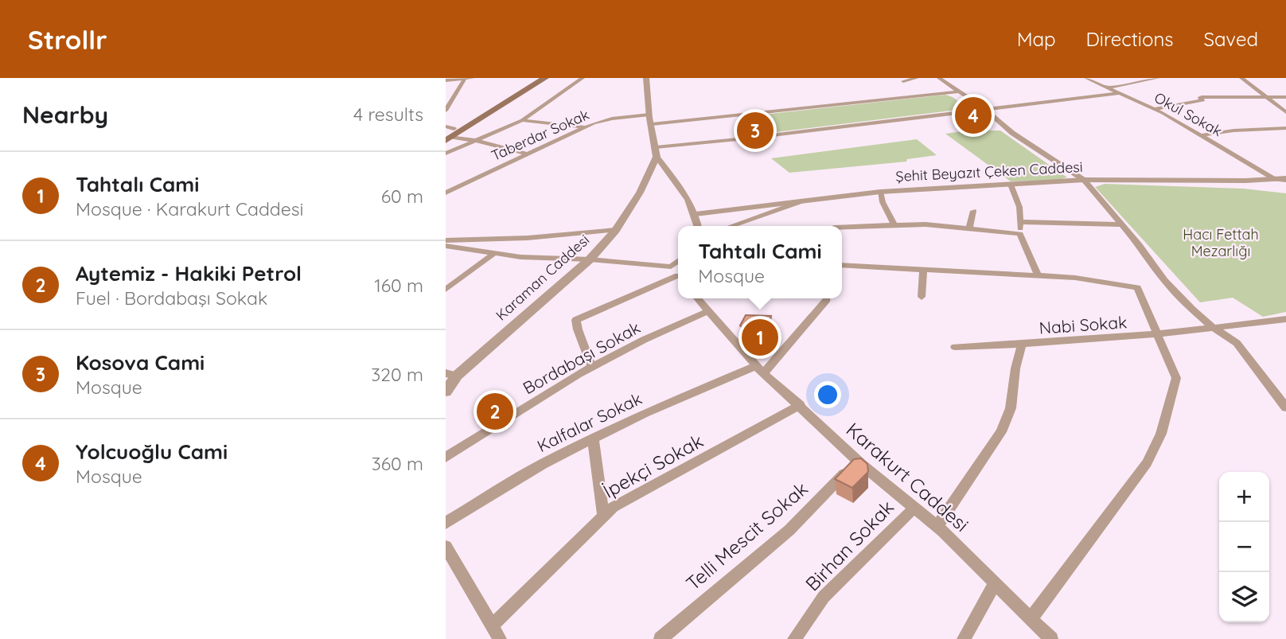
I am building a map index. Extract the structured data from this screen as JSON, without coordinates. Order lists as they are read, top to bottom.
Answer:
{
  "streets": {
    "street": [
      "Okul Sokak",
      "Taberdar Sokak",
      "Şehit Beyazıt Çeken Caddesi",
      "Karaman Caddesi",
      "Nabi Sokak",
      "Bordabaşı Sokak",
      "Kalfalar Sokak",
      "İpekçi Sokak",
      "Karakurt Caddesi",
      "Telli Mescit Sokak",
      "Birhan Sokak"
    ]
  },
  "crossings": [
    ["Okul Sokak", "Şehit Beyazıt Çeken Caddesi"],
    ["Taberdar Sokak", "Karaman Caddesi"],
    ["Bordabaşı Sokak", "Karakurt Caddesi"],
    ["Kalfalar Sokak", "Karakurt Caddesi"],
    ["İpekçi Sokak", "Karakurt Caddesi"],
    ["Karakurt Caddesi", "Telli Mescit Sokak"],
    ["Karakurt Caddesi", "Birhan Sokak"]
  ],
  "parks": ["Hacı Fettah Mezarlığı"],
  "page": {
    "header": "Strollr",
    "nav": ["Map", "Directions", "Saved"],
    "heading": ["Nearby", "4 results"],
    "pins": [
      "4",
      "3",
      "1",
      "2"
    ],
    "list": [
      {
        "mark": "1",
        "name": "Tahtalı Cami",
        "note": "Mosque · Karakurt Caddesi",
        "value": "60 m"
      },
      {
        "mark": "2",
        "name": "Aytemiz - Hakiki Petrol",
        "note": "Fuel · Bordabaşı Sokak",
        "value": "160 m"
      },
      {
        "mark": "3",
        "name": "Kosova Cami",
        "note": "Mosque",
        "value": "320 m"
      },
      {
        "mark": "4",
        "name": "Yolcuoğlu Cami",
        "note": "Mosque",
        "value": "360 m"
      }
    ],
    "popup": ["Tahtalı Cami", "Mosque"],
    "map_buttons": ["+", "−"]
  }
}
